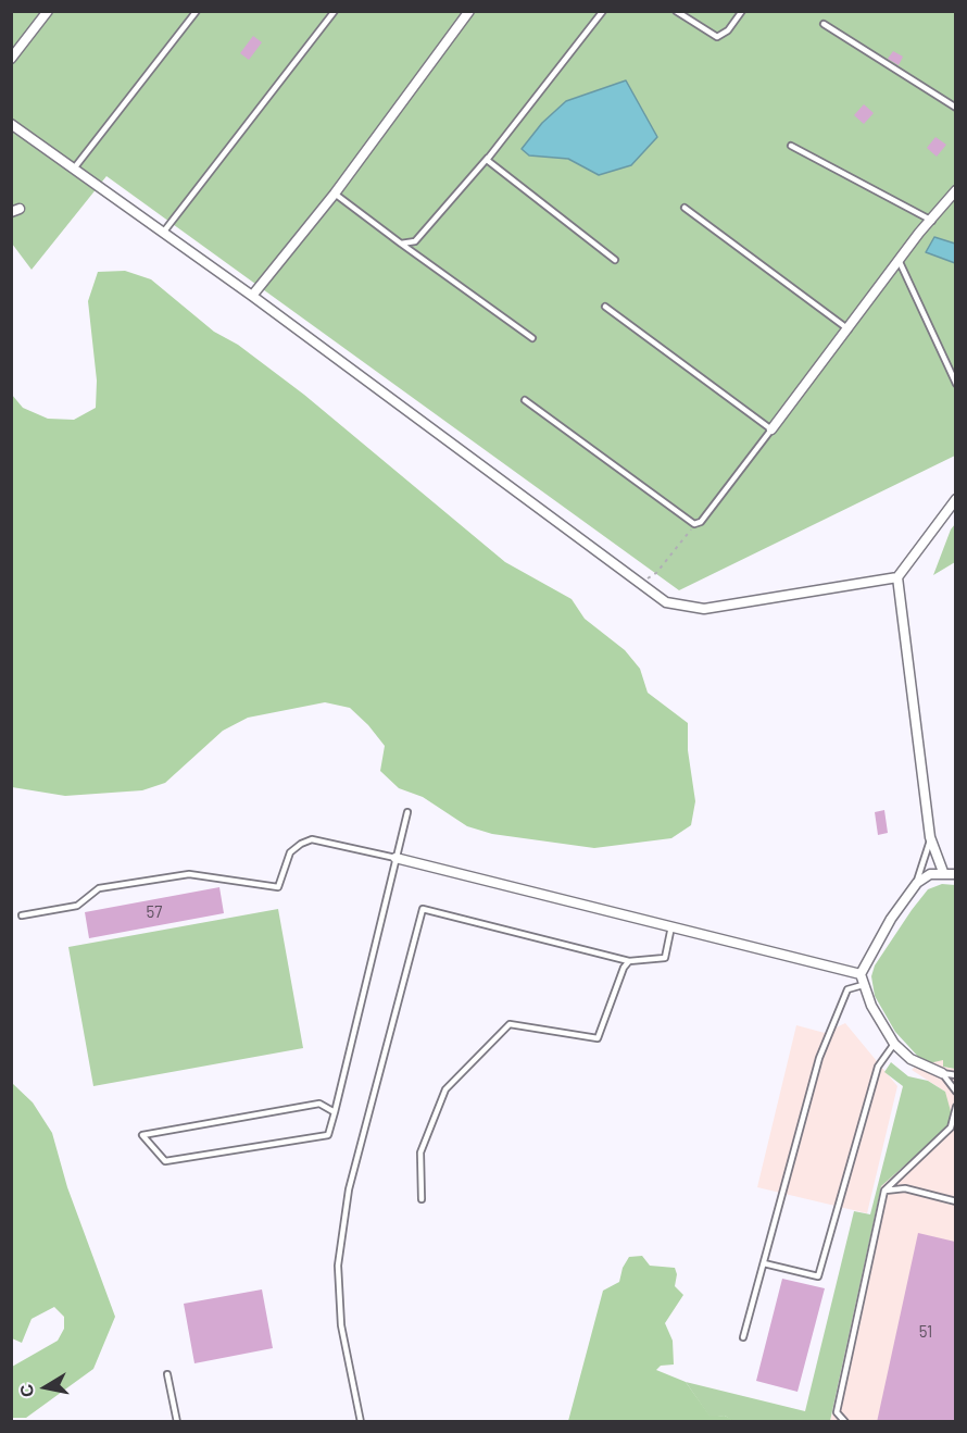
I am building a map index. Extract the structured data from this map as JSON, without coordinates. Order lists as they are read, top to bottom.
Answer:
{
  "house_numbers": ["57", "51"],
  "north": "left"
}
